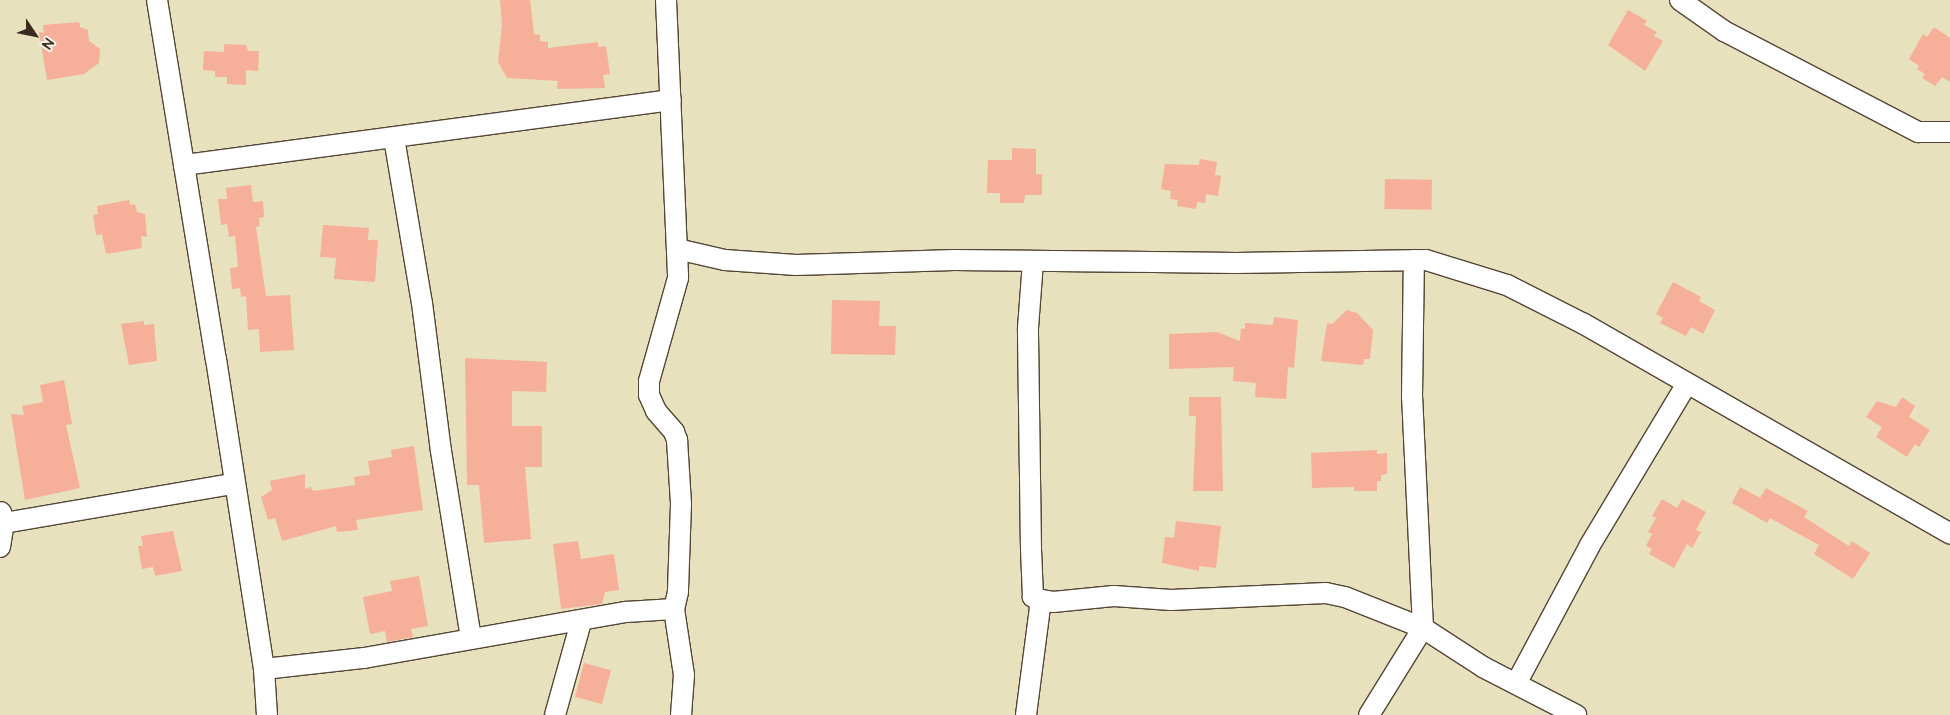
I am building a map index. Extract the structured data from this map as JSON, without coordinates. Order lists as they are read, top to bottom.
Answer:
{
  "north": "bottom right"
}
